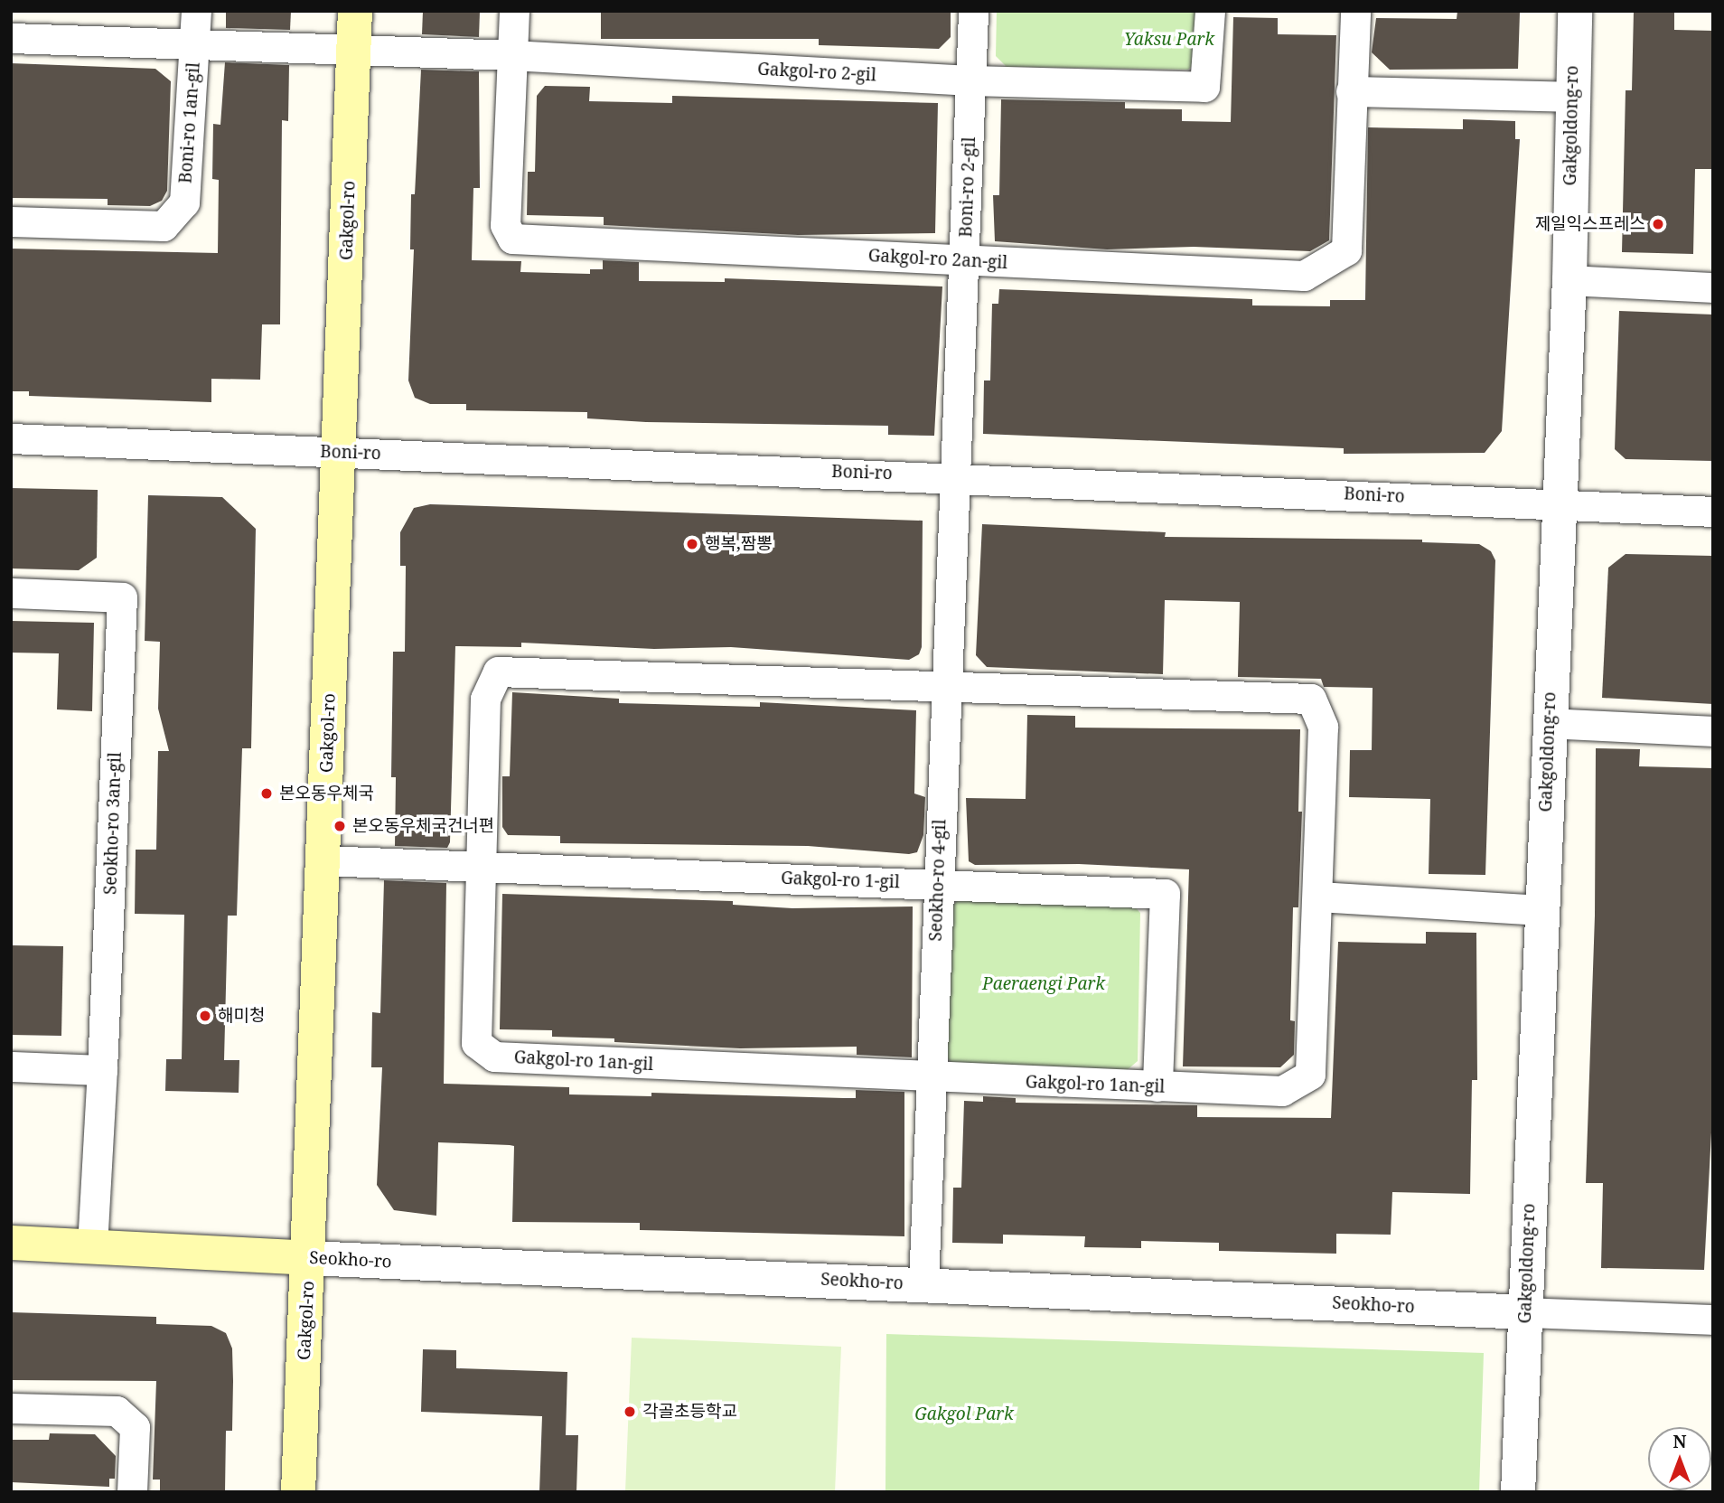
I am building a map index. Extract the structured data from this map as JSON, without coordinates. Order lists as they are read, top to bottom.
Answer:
{
  "streets": {
    "main road": ["Gakgol-ro", "Seokho-ro"],
    "street": [
      "Gakgol-ro 2-gil",
      "Boni-ro 1an-gil",
      "Gakgoldong-ro",
      "Boni-ro 2-gil",
      "Gakgol-ro 2an-gil",
      "Boni-ro",
      "Seokho-ro 3an-gil",
      "Gakgol-ro 1-gil",
      "Seokho-ro 4-gil",
      "Gakgol-ro 1an-gil"
    ]
  },
  "crossings": [
    ["Gakgol-ro 2-gil", "Boni-ro 1an-gil"],
    ["Gakgol-ro 2-gil", "Boni-ro 2-gil"],
    ["Gakgol-ro 2-gil", "Gakgol-ro"],
    ["Gakgol-ro 2-gil", "Gakgol-ro 2an-gil"],
    ["Gakgoldong-ro", "Boni-ro"],
    ["Gakgoldong-ro", "Seokho-ro"],
    ["Boni-ro 2-gil", "Gakgol-ro 2an-gil"],
    ["Boni-ro 2-gil", "Boni-ro"],
    ["Boni-ro 2-gil", "Seokho-ro 4-gil"],
    ["Gakgol-ro", "Boni-ro"],
    ["Gakgol-ro", "Gakgol-ro 1-gil"],
    ["Gakgol-ro", "Seokho-ro"],
    ["Boni-ro", "Seokho-ro 4-gil"],
    ["Gakgol-ro 1-gil", "Seokho-ro 4-gil"],
    ["Gakgol-ro 1-gil", "Gakgol-ro 1an-gil"],
    ["Seokho-ro 4-gil", "Gakgol-ro 1an-gil"],
    ["Seokho-ro 4-gil", "Seokho-ro"]
  ],
  "parks": ["Yaksu Park", "Paeraengi Park", "Gakgol Park"],
  "places": [
    "제일익스프레스",
    "행복,짬뽕",
    "본오동우체국",
    "본오동우체국건너편",
    "해미청",
    "각골초등학교"
  ],
  "north": "top"
}
